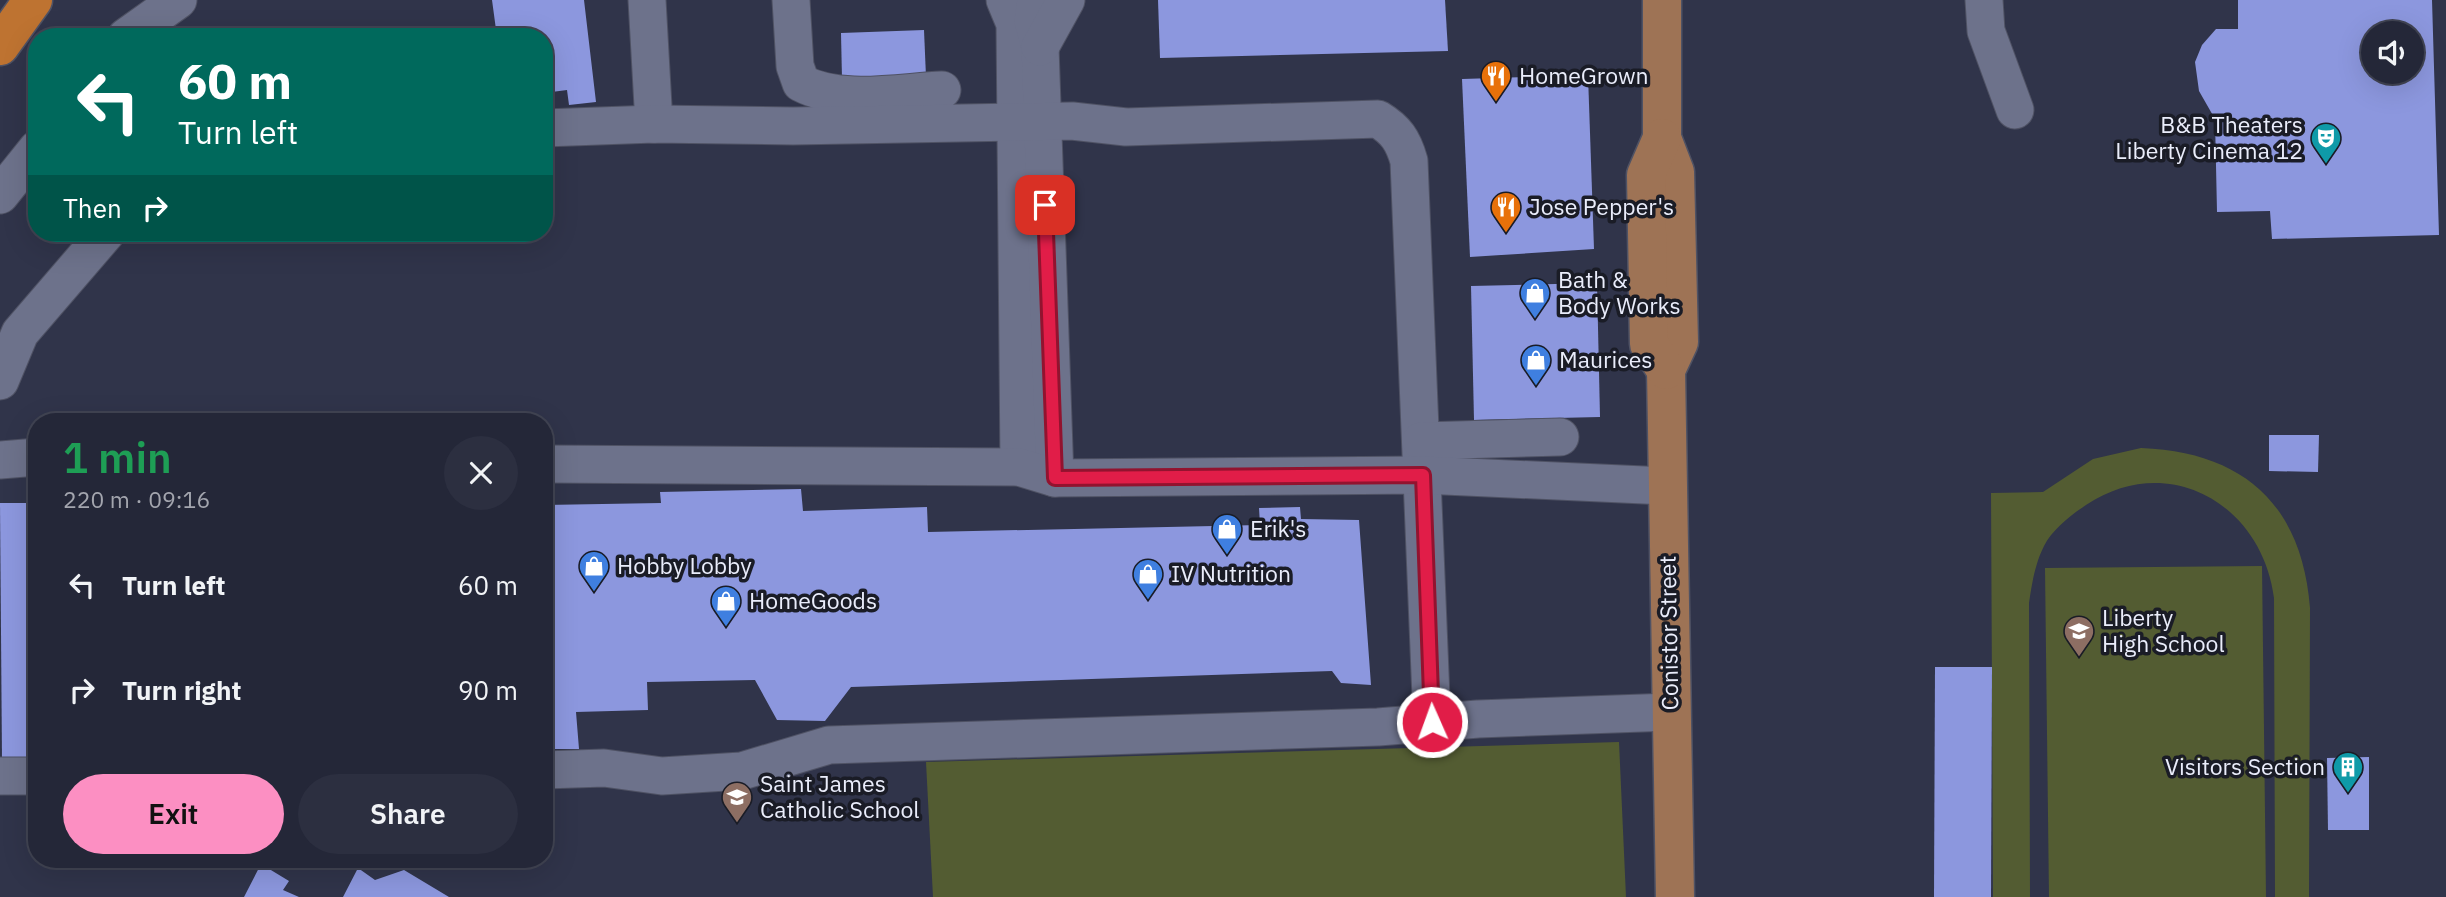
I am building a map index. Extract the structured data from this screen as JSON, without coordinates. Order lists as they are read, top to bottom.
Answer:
{
  "streets": {
    "main road": ["Conistor Street"]
  },
  "places": {
    "restaurant": ["HomeGrown", "Jose Pepper's"],
    "theatre": ["B&B Theaters Liberty Cinema 12"],
    "shop": [
      "Bath & Body Works",
      "Maurices",
      "Erik's",
      "Hobby Lobby",
      "IV Nutrition",
      "HomeGoods"
    ],
    "school or university": ["Liberty High School", "Saint James Catholic School"],
    "building": ["Visitors Section"]
  },
  "page": {
    "turn": ["60 m", "Turn left"],
    "then": "Then",
    "heading": ["1 min", "220 m · 09:16"],
    "list": [
      {
        "name": "Turn left",
        "value": "60 m"
      },
      {
        "name": "Turn right",
        "value": "90 m"
      }
    ],
    "buttons": ["Exit", "Share"]
  }
}
